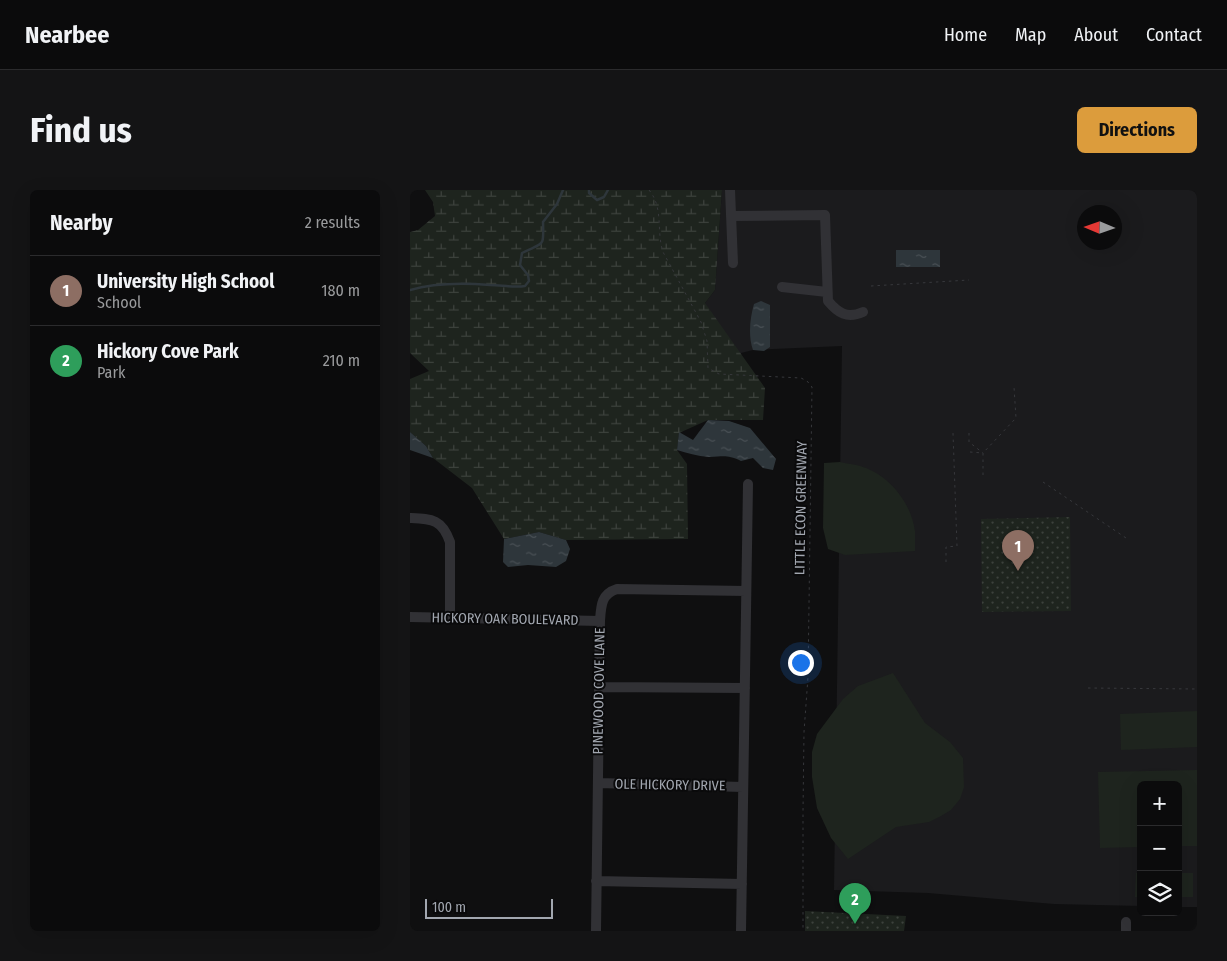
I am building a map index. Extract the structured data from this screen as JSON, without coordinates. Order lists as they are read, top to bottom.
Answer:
{
  "streets": {
    "street": ["HICKORY OAK BOULEVARD", "PINEWOOD COVE LANE", "OLE HICKORY DRIVE"],
    "path": ["LITTLE ECON GREENWAY"]
  },
  "crossings": [
    ["HICKORY OAK BOULEVARD", "PINEWOOD COVE LANE"],
    ["PINEWOOD COVE LANE", "OLE HICKORY DRIVE"]
  ],
  "scale_bar": "100 m",
  "north": "left",
  "page": {
    "header": "Nearbee",
    "nav": [
      "Home",
      "Map",
      "About",
      "Contact"
    ],
    "buttons": "Directions",
    "title": "Find us",
    "heading": ["Nearby", "2 results"],
    "list": [
      {
        "mark": "1",
        "name": "University High School",
        "note": "School",
        "value": "180 m"
      },
      {
        "mark": "2",
        "name": "Hickory Cove Park",
        "note": "Park",
        "value": "210 m"
      }
    ],
    "pins": ["1", "2"],
    "map_buttons": ["+", "−"],
    "scale": "100 m"
  }
}
